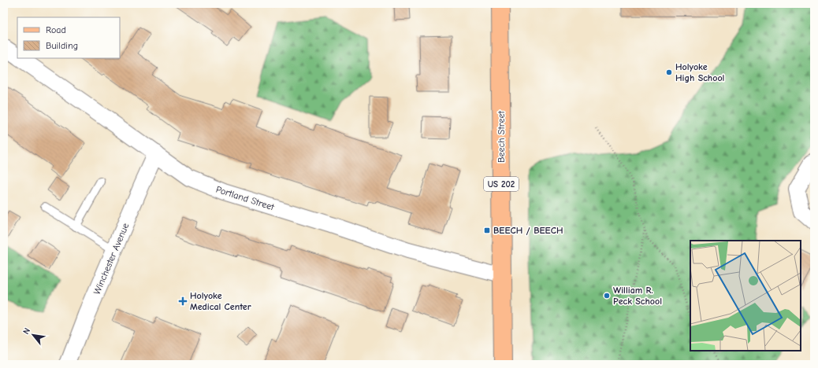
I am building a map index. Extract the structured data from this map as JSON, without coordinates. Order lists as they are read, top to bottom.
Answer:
{
  "streets": {
    "main road": ["Beech Street", "US 202"],
    "street": ["Portland Street", "Winchester Avenue"]
  },
  "crossings": [
    ["Beech Street", "Portland Street"],
    ["Portland Street", "Winchester Avenue"]
  ],
  "places": {
    "other": ["Holyoke High School", "William R. Peck School"],
    "transit": ["BEECH / BEECH"],
    "health": ["Holyoke Medical Center"]
  },
  "legend": ["Road", "Building"],
  "north": "top left"
}
